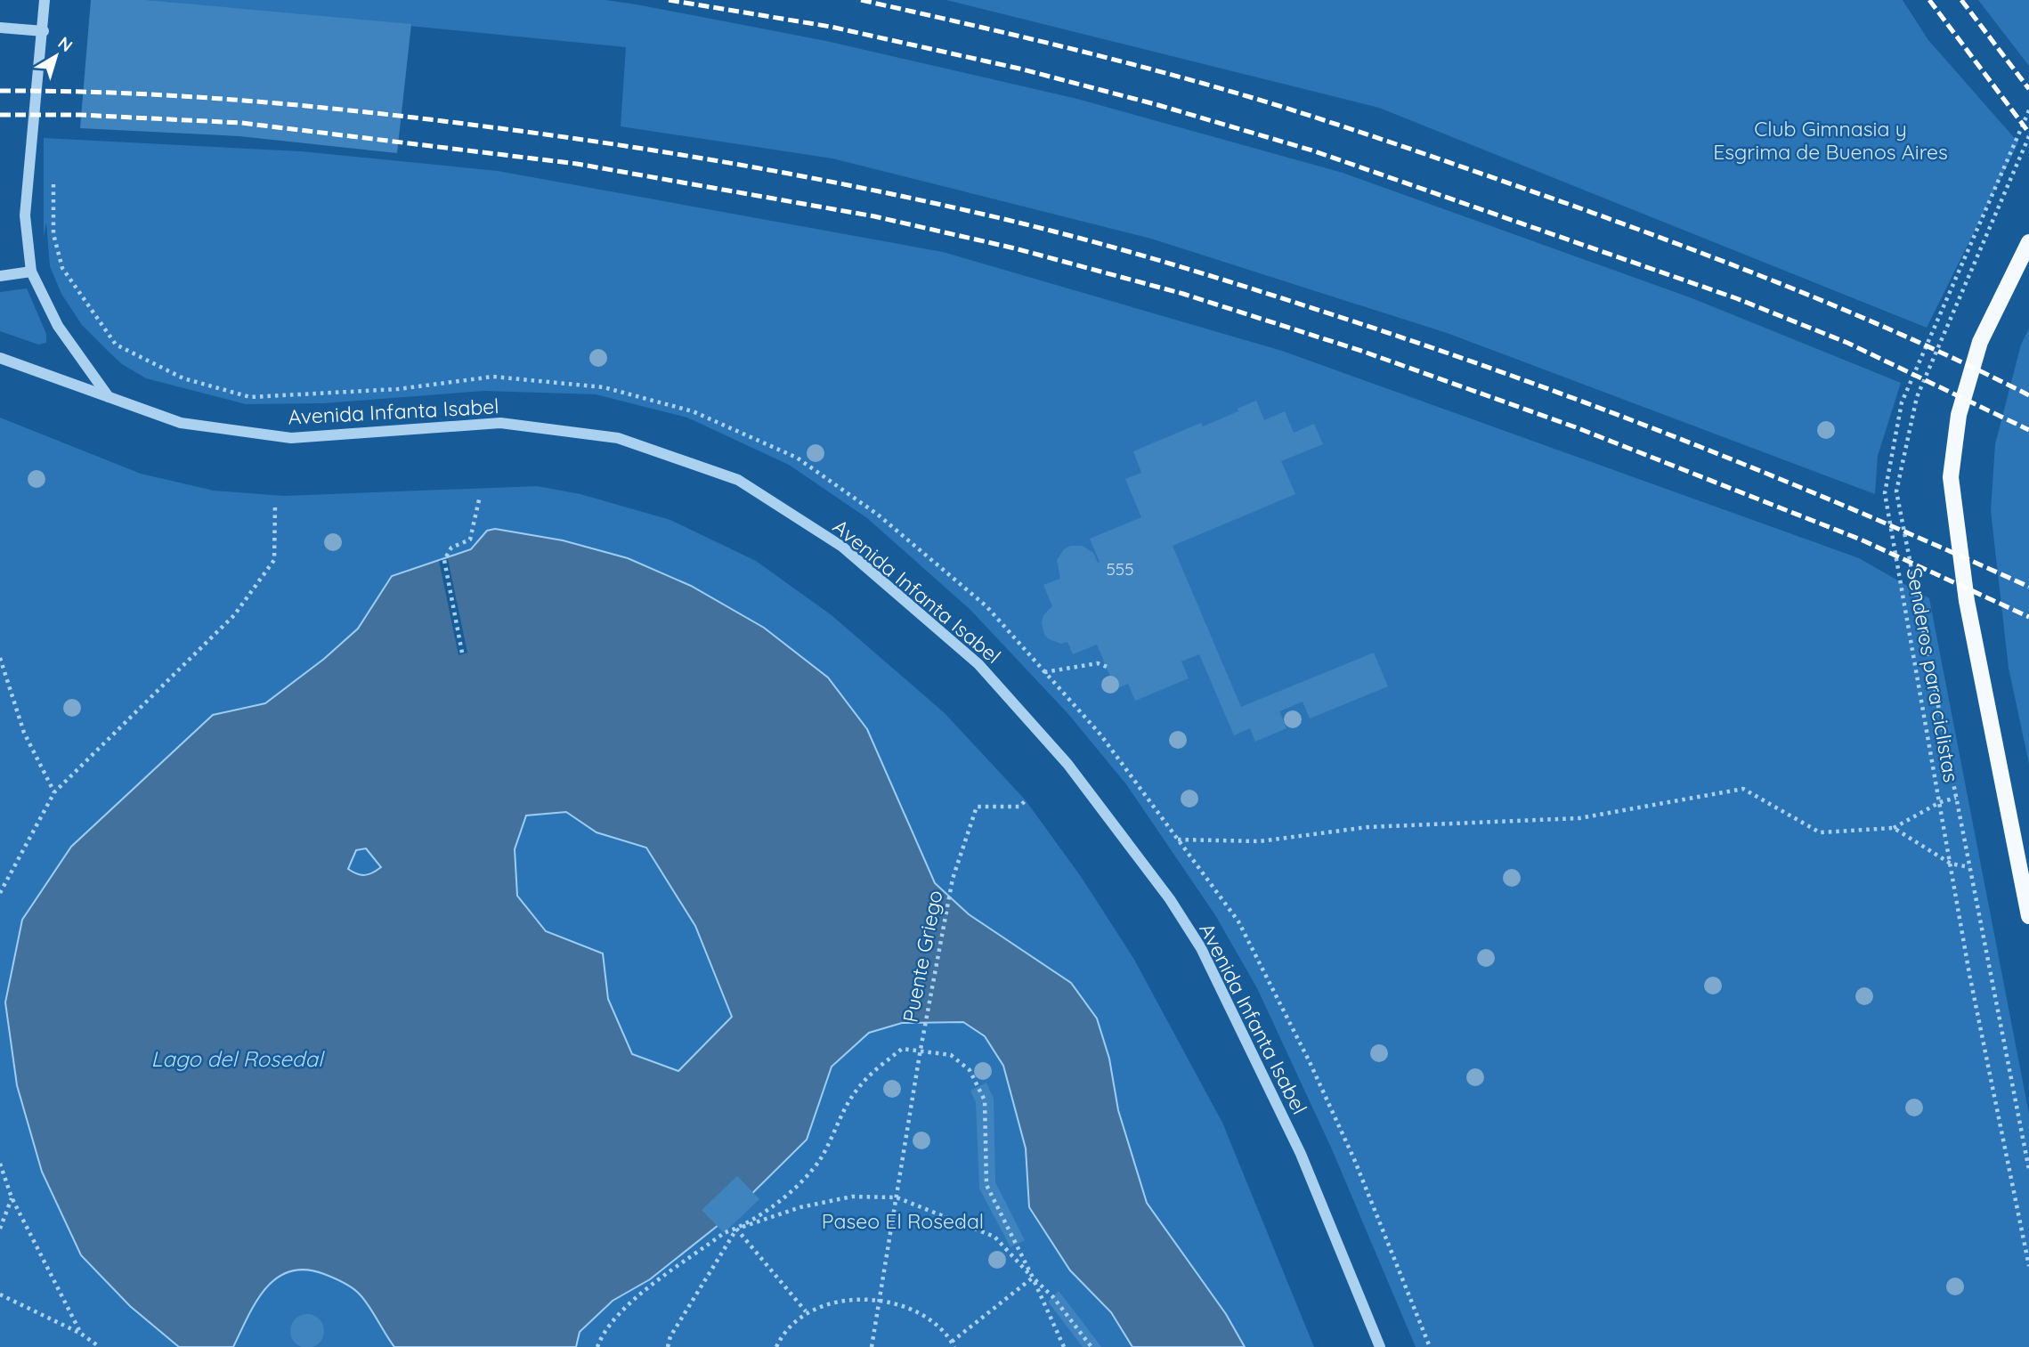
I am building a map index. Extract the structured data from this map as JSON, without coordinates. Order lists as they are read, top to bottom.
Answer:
{
  "streets": {
    "street": ["Avenida Infanta Isabel"],
    "path": ["Senderos para ciclistas", "Puente Griego"]
  },
  "water": ["Lago del Rosedal"],
  "parks": ["Club Gimnasia y Esgrima de Buenos Aires", "Paseo El Rosedal"],
  "house_numbers": ["555"],
  "north": "top right"
}
